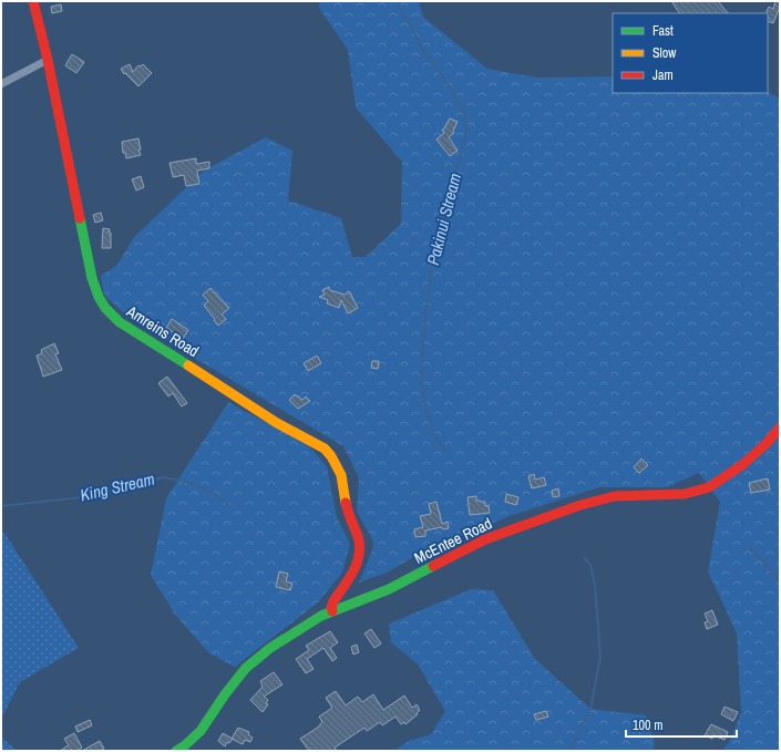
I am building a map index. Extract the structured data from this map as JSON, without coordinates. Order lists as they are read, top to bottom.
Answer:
{
  "streets": {
    "street": ["Amreins Road", "McEntee Road"]
  },
  "crossings": [
    ["Amreins Road", "McEntee Road"]
  ],
  "water": ["Pakinui Stream", "King Stream"],
  "legend": ["Fast", "Slow", "Jam"],
  "scale_bar": "100 m"
}
